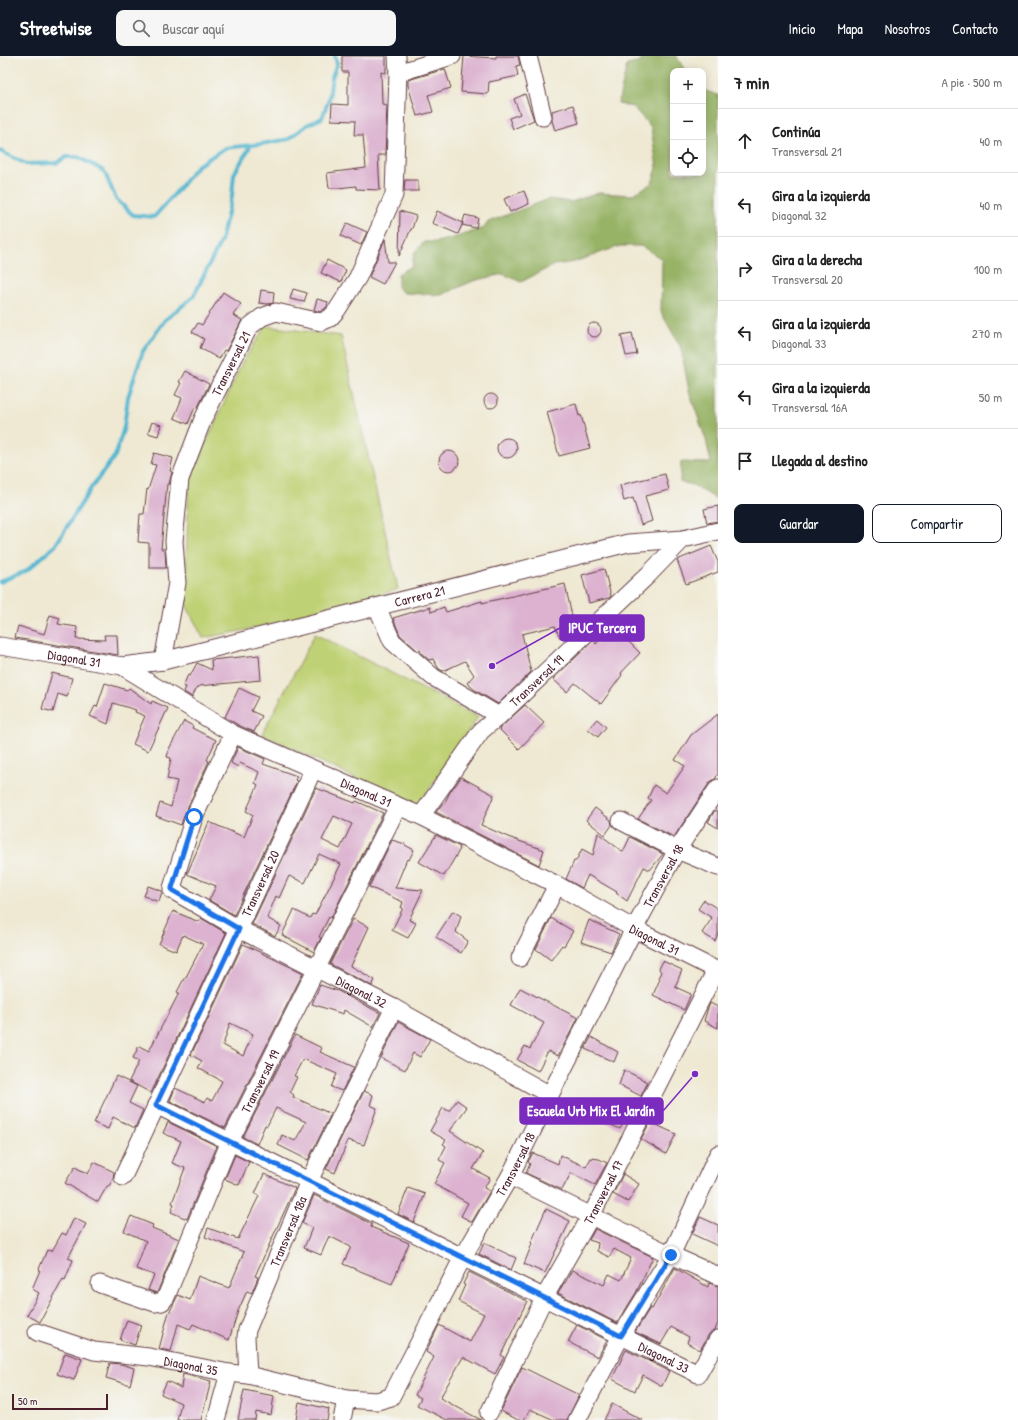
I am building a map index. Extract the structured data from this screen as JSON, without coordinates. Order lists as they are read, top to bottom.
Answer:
{
  "streets": {
    "street": [
      "Transversal 21",
      "Carrera 21",
      "Diagonal 31",
      "Transversal 19",
      "Transversal 18",
      "Transversal 20",
      "Diagonal 32",
      "Transversal 17",
      "Transversal 18a",
      "Diagonal 33",
      "Diagonal 35"
    ]
  },
  "crossings": [
    ["Transversal 21", "Carrera 21"],
    ["Carrera 21", "Diagonal 31"],
    ["Carrera 21", "Transversal 19"],
    ["Diagonal 31", "Transversal 19"],
    ["Diagonal 31", "Transversal 18"],
    ["Diagonal 31", "Transversal 20"],
    ["Diagonal 31", "Diagonal 32"],
    ["Diagonal 31", "Transversal 17"],
    ["Transversal 19", "Diagonal 32"],
    ["Transversal 19", "Diagonal 33"],
    ["Transversal 18", "Diagonal 32"],
    ["Transversal 18", "Diagonal 33"],
    ["Transversal 18", "Diagonal 35"],
    ["Transversal 20", "Diagonal 32"],
    ["Transversal 20", "Diagonal 33"],
    ["Diagonal 32", "Transversal 18a"],
    ["Transversal 17", "Diagonal 33"],
    ["Transversal 18a", "Diagonal 33"],
    ["Transversal 18a", "Diagonal 35"]
  ],
  "places": ["IPUC Tercera", "Escuela Urb Mix El Jardín"],
  "scale_bar": "50 m",
  "page": {
    "header": "Streetwise",
    "search": "Buscar aquí",
    "nav": [
      "Inicio",
      "Mapa",
      "Nosotros",
      "Contacto"
    ],
    "heading": ["7 min", "A pie · 500 m"],
    "map_buttons": ["+", "−"],
    "list": [
      ["Continúa", "Transversal 21", "40 m"],
      ["Gira a la izquierda", "Diagonal 32", "40 m"],
      ["Gira a la derecha", "Transversal 20", "100 m"],
      ["Gira a la izquierda", "Diagonal 33", "270 m"],
      ["Gira a la izquierda", "Transversal 16A", "50 m"],
      "Llegada al destino"
    ],
    "buttons": ["Guardar", "Compartir"],
    "scale": "50 m"
  }
}
